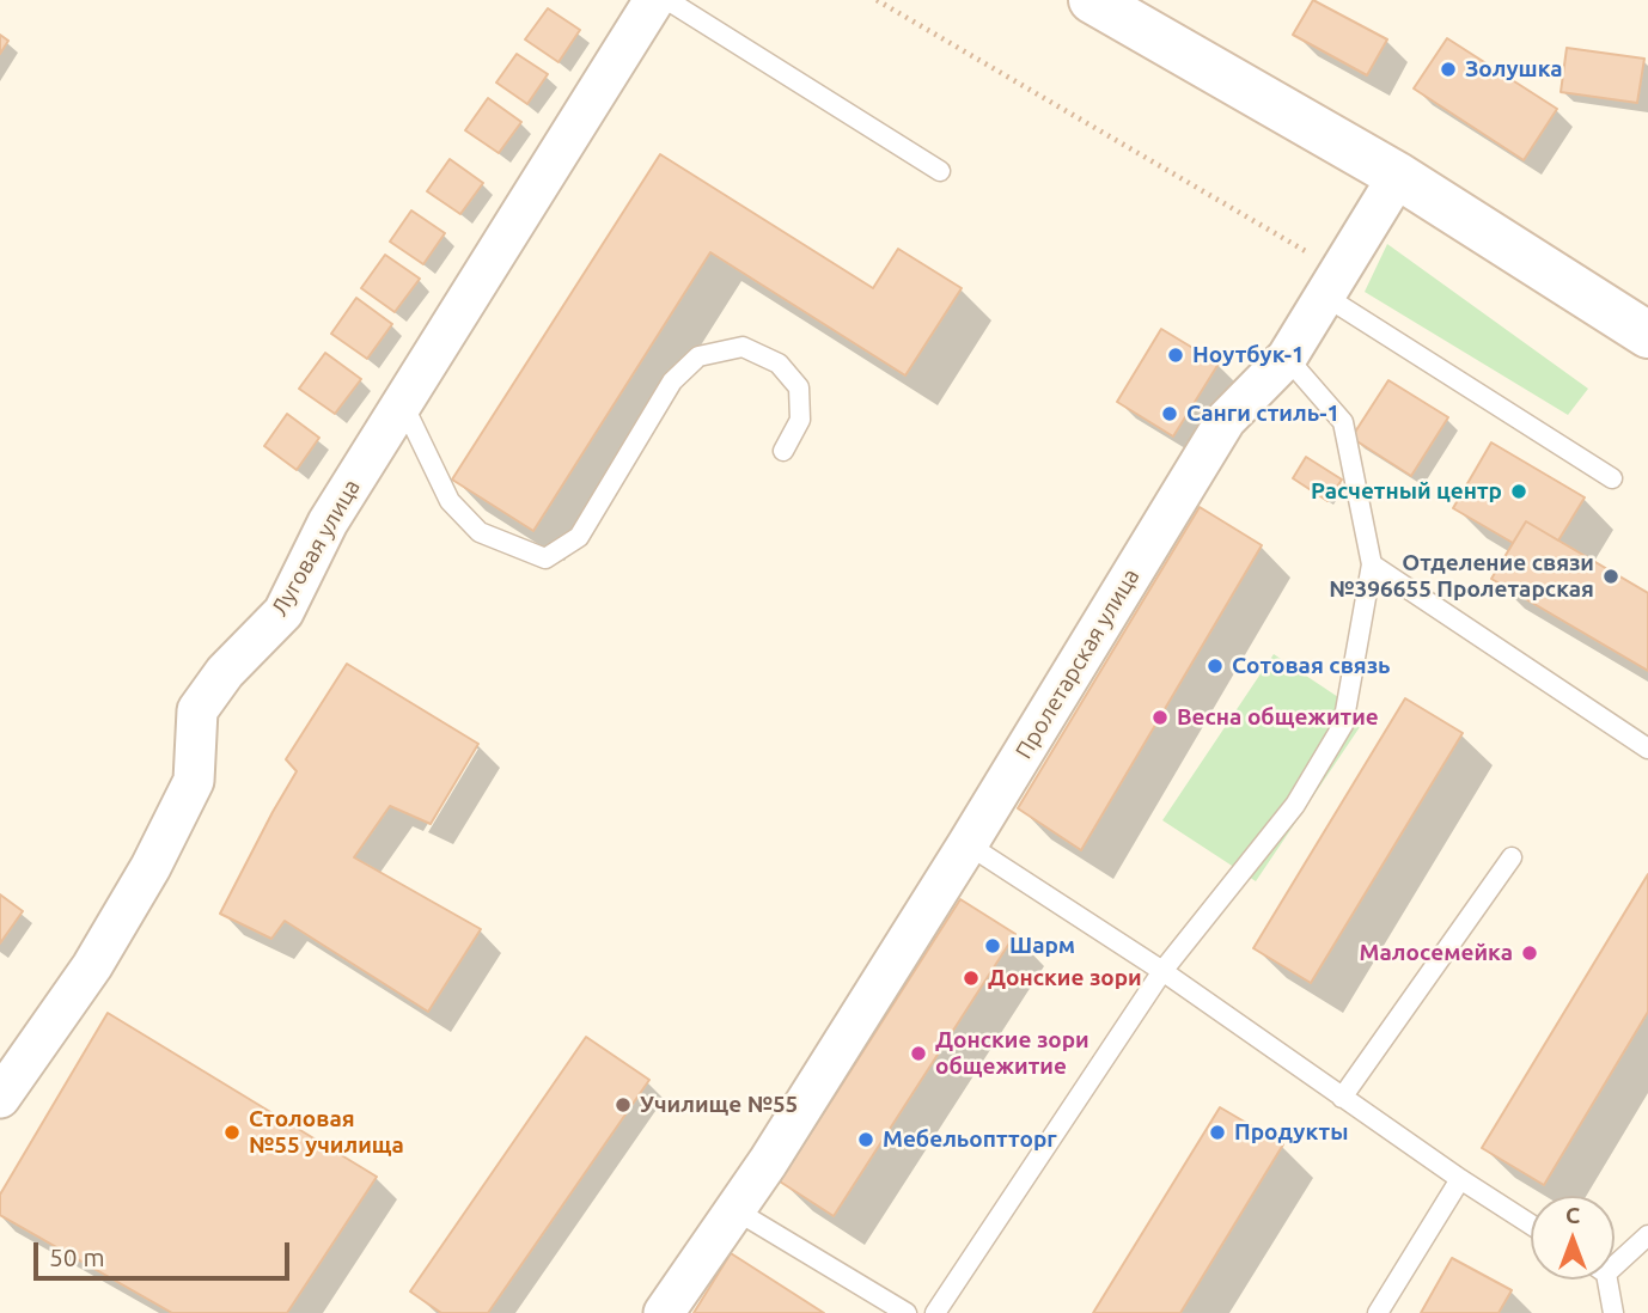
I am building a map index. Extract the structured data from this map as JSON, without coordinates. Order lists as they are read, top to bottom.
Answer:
{
  "streets": {
    "street": ["Луговая улица", "Пролетарская улица"]
  },
  "places": [
    "Золушка",
    "Ноутбук-1",
    "Санги стиль-1",
    "Расчетный центр",
    "Отделение связи №396655 Пролетарская",
    "Сотовая связь",
    "Весна общежитие",
    "Шарм",
    "Малосемейка",
    "Донские зори",
    "Донские зори общежитие",
    "Училище №55",
    "Столовая №55 училища",
    "Продукты",
    "Мебельоптторг"
  ],
  "scale_bar": "50 m",
  "north": "top"
}
